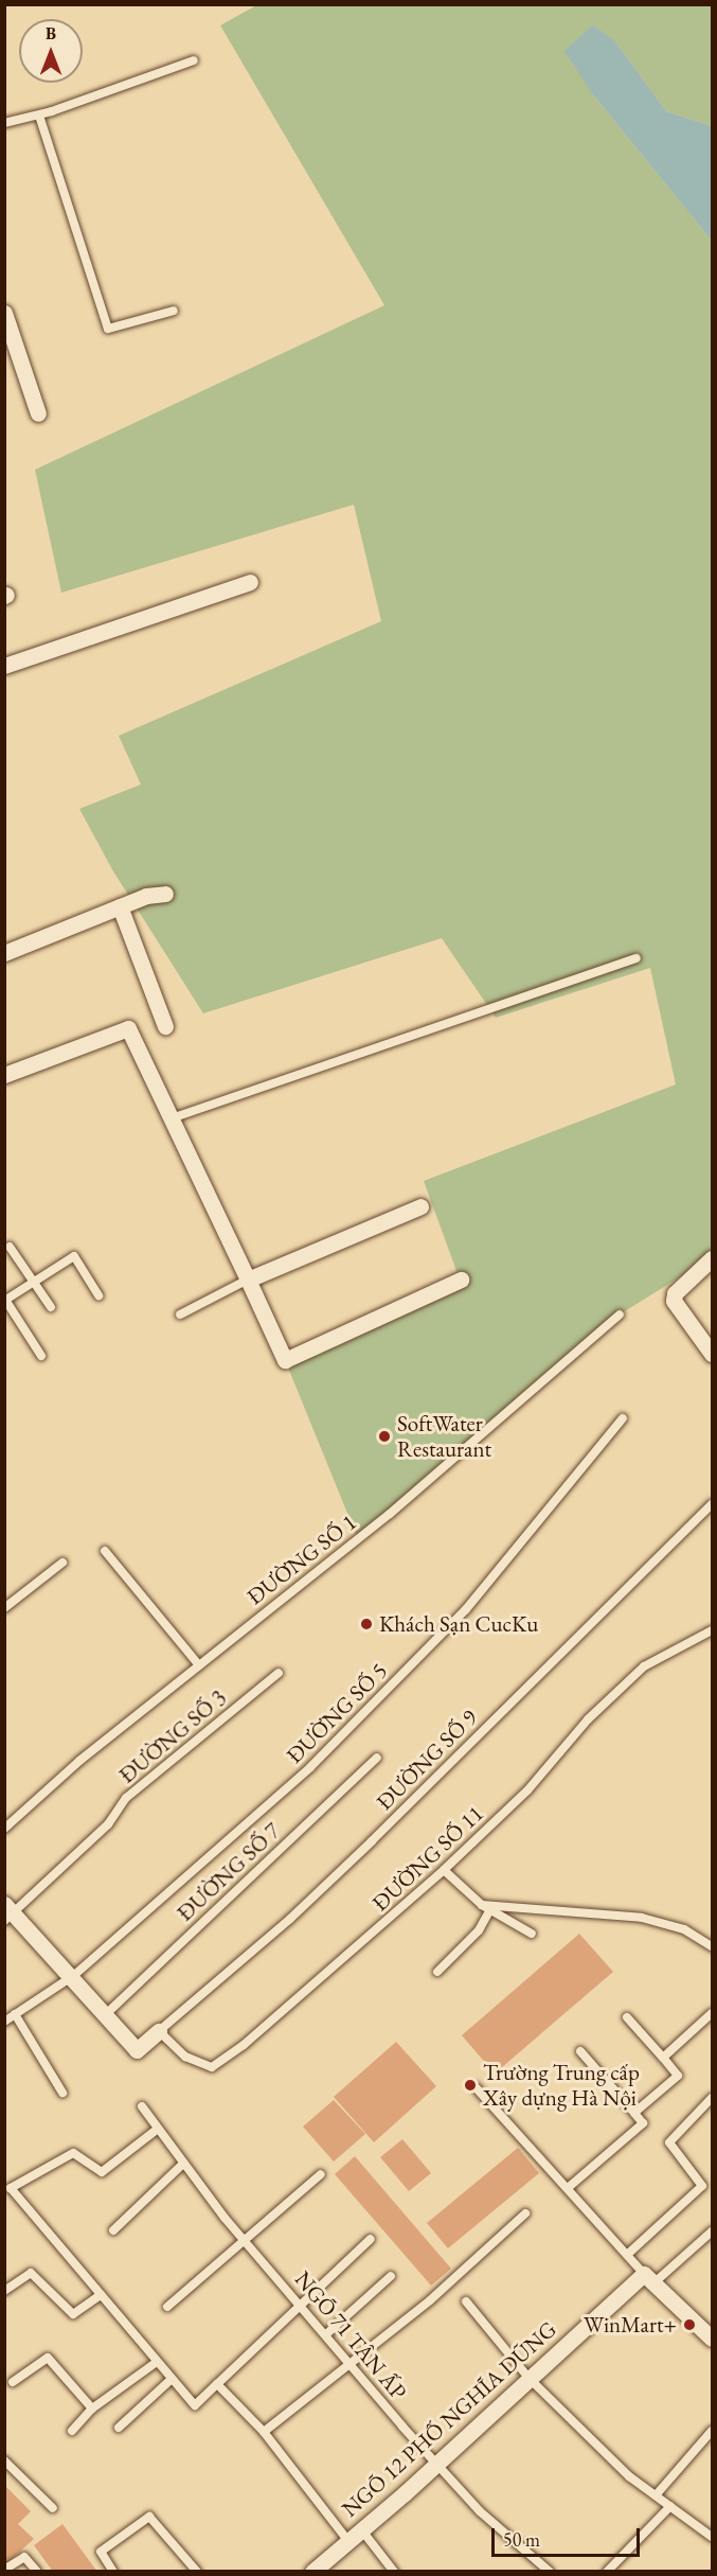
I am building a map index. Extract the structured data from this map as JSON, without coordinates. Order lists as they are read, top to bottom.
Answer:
{
  "streets": {
    "street": ["NGÕ 12 PHỐ NGHĨA DŨNG"],
    "lane": [
      "ĐƯỜNG SỐ 1",
      "ĐƯỜNG SỐ 5",
      "ĐƯỜNG SỐ 3",
      "ĐƯỜNG SỐ 9",
      "ĐƯỜNG SỐ 11",
      "ĐƯỜNG SỐ 7",
      "NGÕ 71 TÂN ẤP"
    ]
  },
  "crossings": [
    ["ĐƯỜNG SỐ 9", "ĐƯỜNG SỐ 11"],
    ["NGÕ 71 TÂN ẤP", "NGÕ 12 PHỐ NGHĨA DŨNG"]
  ],
  "places": [
    "SoftWater Restaurant",
    "Khách Sạn CucKu",
    "Trường Trung cấp Xây dựng Hà Nội",
    "WinMart+"
  ],
  "scale_bar": "50 m",
  "north": "top"
}
